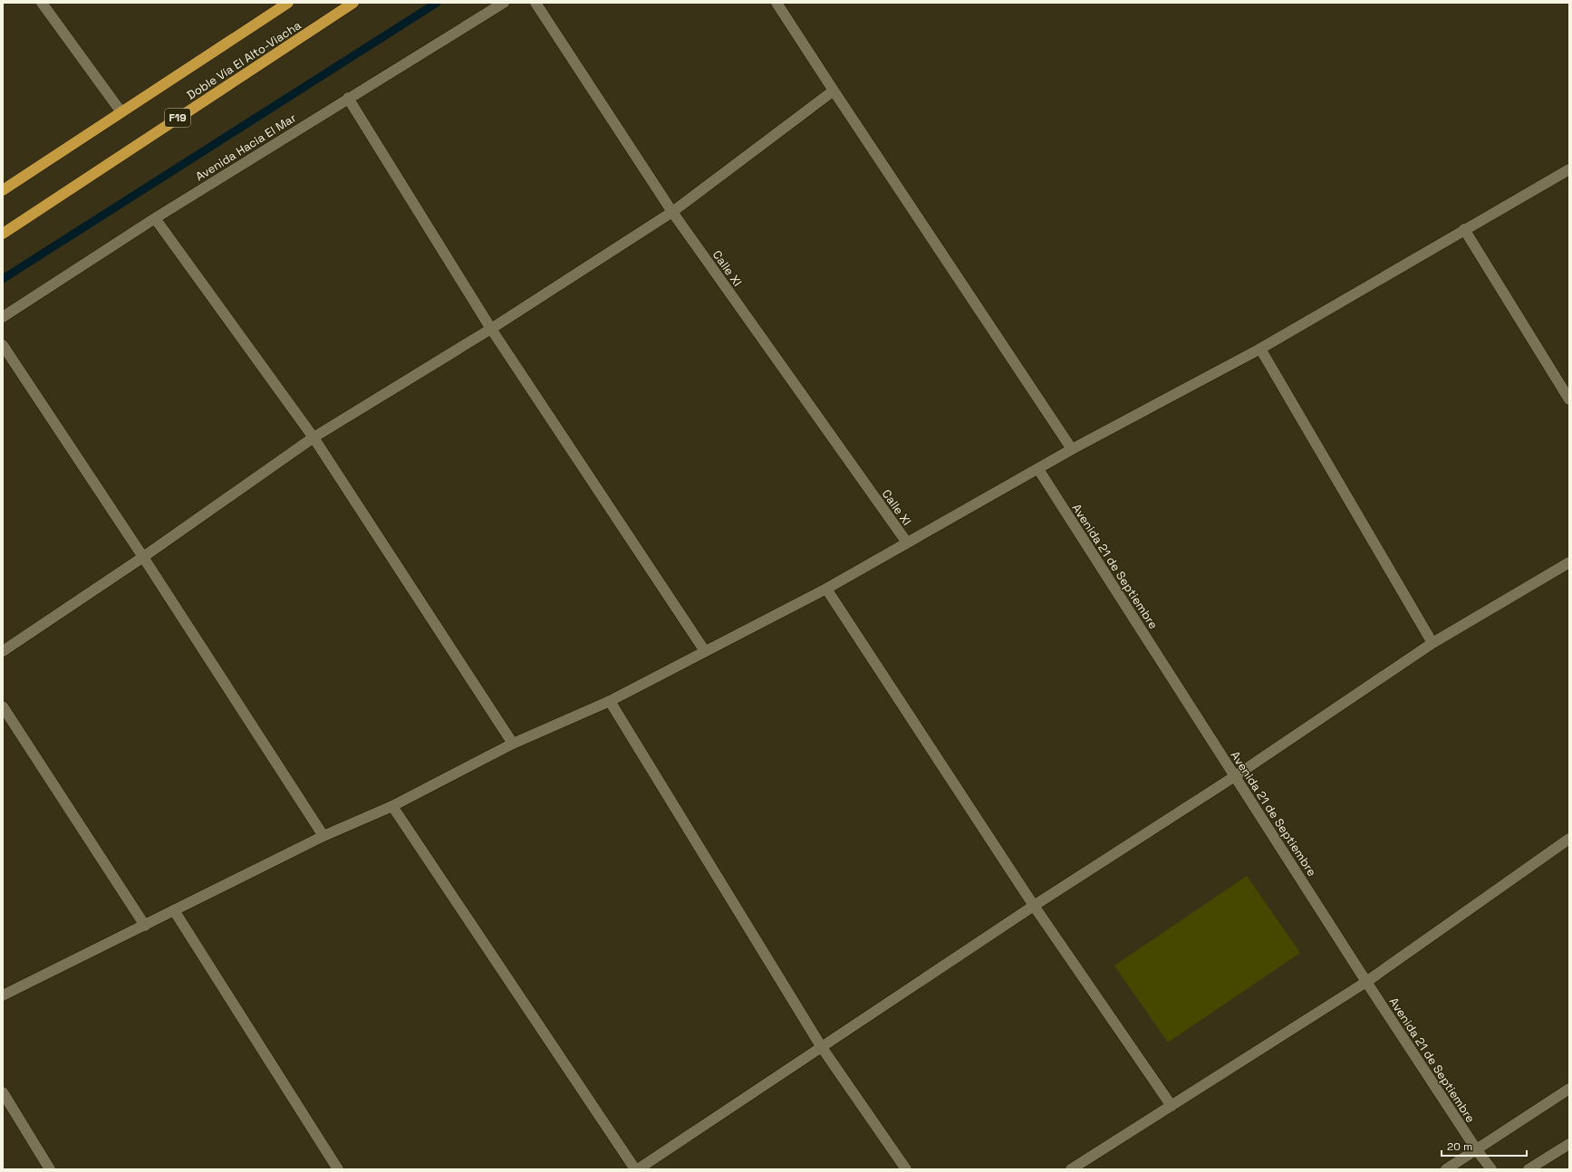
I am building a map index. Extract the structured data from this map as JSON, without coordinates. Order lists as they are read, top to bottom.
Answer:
{
  "streets": {
    "highway": ["Doble Vía El Alto-Viacha", "F19"],
    "street": ["Avenida Hacia El Mar", "Calle XI", "Avenida 21 de Septiembre"]
  },
  "scale_bar": "20 m"
}
